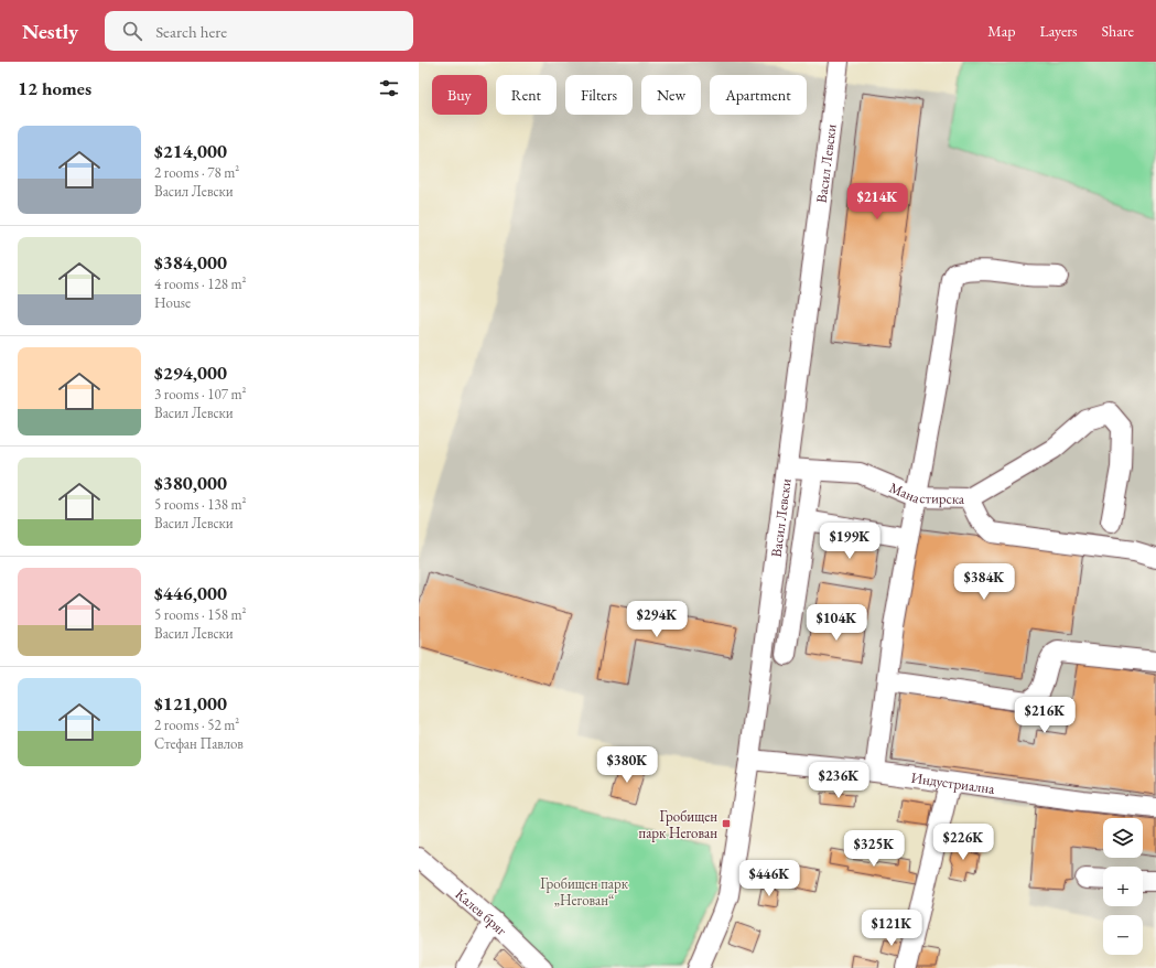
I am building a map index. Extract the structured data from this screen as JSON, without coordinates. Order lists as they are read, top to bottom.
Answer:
{
  "streets": {
    "street": [
      "Васил Левски",
      "Манастирска",
      "Индустриална",
      "Калев бряг"
    ]
  },
  "crossings": [
    ["Васил Левски", "Манастирска"],
    ["Васил Левски", "Индустриална"]
  ],
  "parks": ["Гробищен парк „Негован“"],
  "places": {
    "transit": ["Гробищен парк Негован"]
  },
  "page": {
    "header": "Nestly",
    "search": "Search here",
    "nav": ["Map", "Layers", "Share"],
    "heading": "12 homes",
    "chip": [
      "Buy",
      "Rent",
      "Filters",
      "New",
      "Apartment"
    ],
    "list": [
      {
        "name": "$214,000",
        "note": "2 rooms · 78 m² · Васил Левски"
      },
      {
        "name": "$384,000",
        "note": "4 rooms · 128 m² · House"
      },
      {
        "name": "$294,000",
        "note": "3 rooms · 107 m² · Васил Левски"
      },
      {
        "name": "$380,000",
        "note": "5 rooms · 138 m² · Васил Левски"
      },
      {
        "name": "$446,000",
        "note": "5 rooms · 158 m² · Васил Левски"
      },
      {
        "name": "$121,000",
        "note": "2 rooms · 52 m² · Стефан Павлов"
      }
    ],
    "price": [
      "$214K",
      "$199K",
      "$384K",
      "$294K",
      "$104K",
      "$216K",
      "$380K",
      "$236K",
      "$226K",
      "$325K",
      "$446K",
      "$121K"
    ],
    "map_buttons": ["+", "−"]
  }
}
